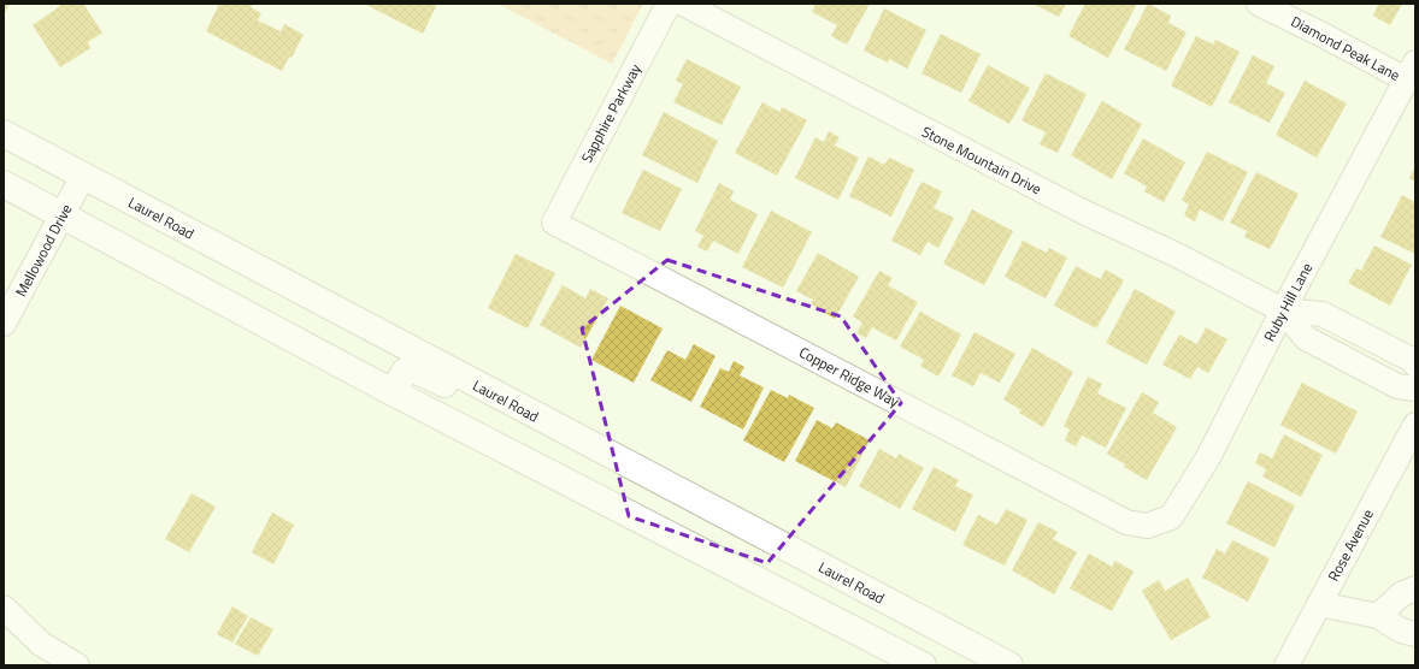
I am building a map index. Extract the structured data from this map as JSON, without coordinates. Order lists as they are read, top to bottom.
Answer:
{
  "streets": {
    "main road": ["Laurel Road"],
    "street": [
      "Diamond Peak Lane",
      "Sapphire Parkway",
      "Stone Mountain Drive",
      "Mellowood Drive",
      "Ruby Hill Lane",
      "Copper Ridge Way",
      "Rose Avenue"
    ]
  },
  "crossings": [
    ["Diamond Peak Lane", "Ruby Hill Lane"],
    ["Sapphire Parkway", "Copper Ridge Way"],
    ["Stone Mountain Drive", "Ruby Hill Lane"],
    ["Laurel Road", "Mellowood Drive"],
    ["Ruby Hill Lane", "Copper Ridge Way"]
  ]
}
